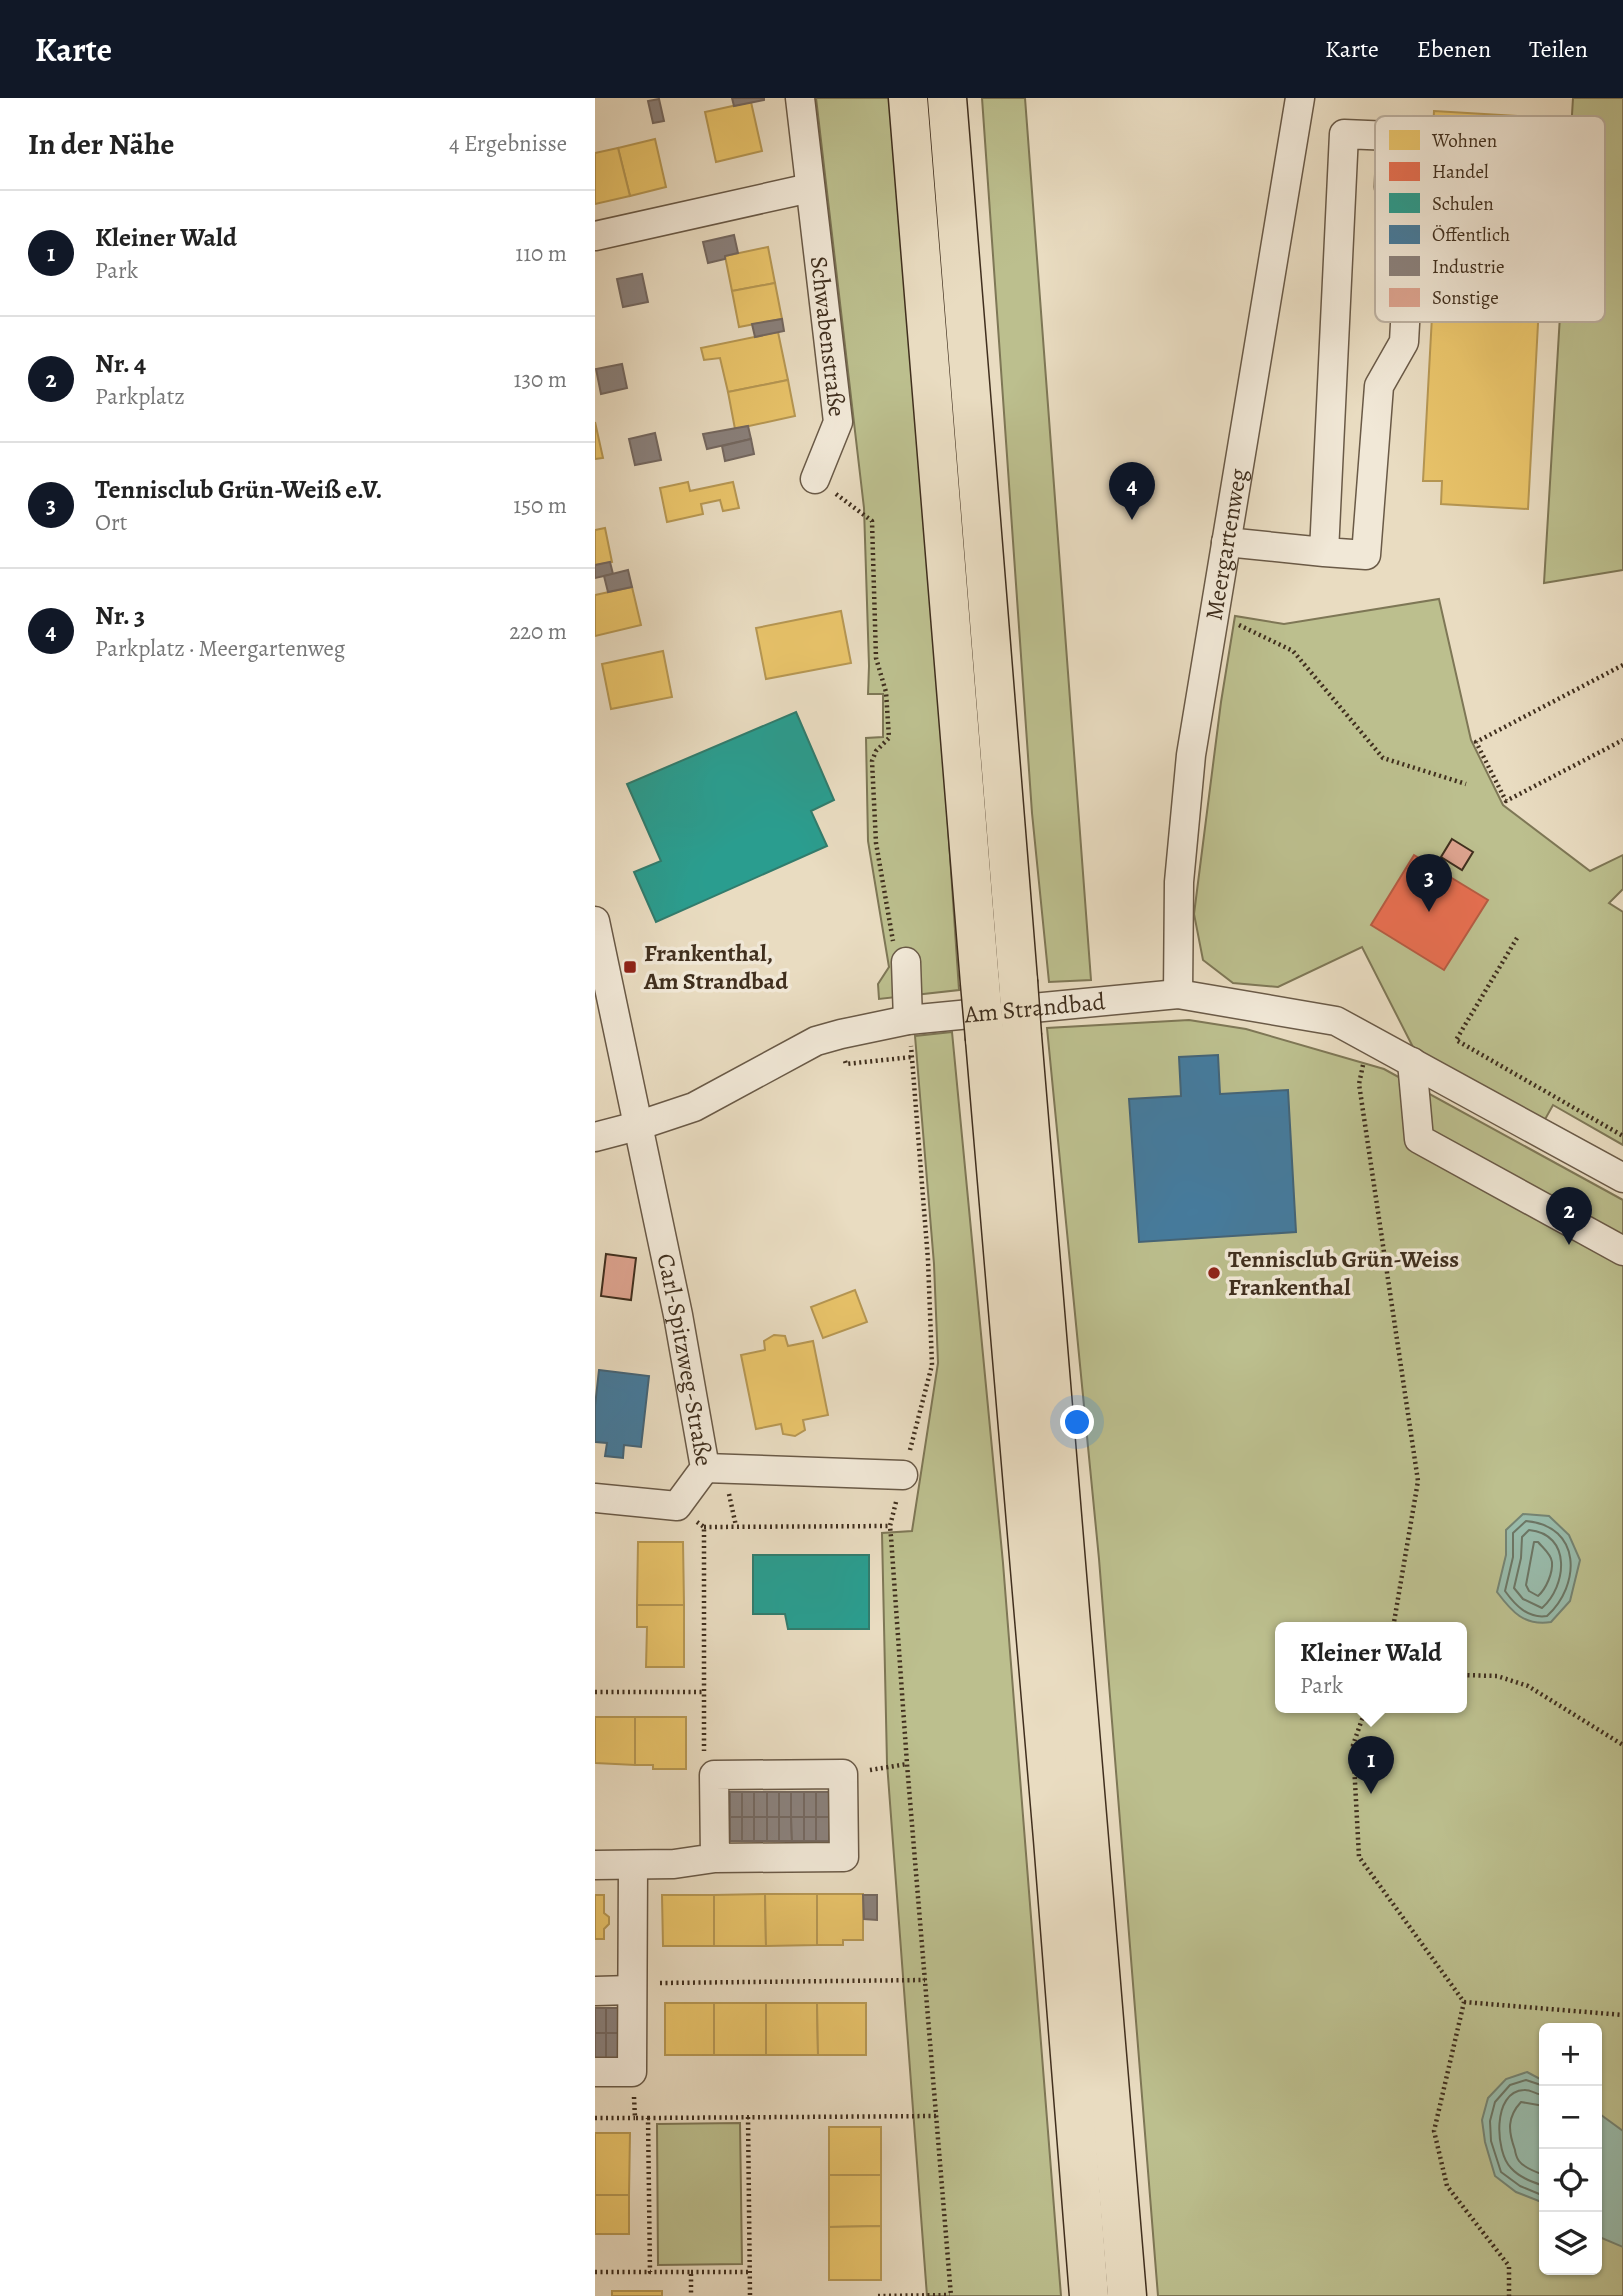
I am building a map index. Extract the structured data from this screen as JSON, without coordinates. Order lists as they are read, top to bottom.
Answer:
{
  "streets": {
    "street": [
      "Schwabenstraße",
      "Meergartenweg",
      "Am Strandbad",
      "Carl-Spitzweg-Straße"
    ]
  },
  "crossings": [
    ["Meergartenweg", "Am Strandbad"],
    ["Am Strandbad", "Carl-Spitzweg-Straße"]
  ],
  "places": {
    "transit": ["Frankenthal, Am Strandbad"],
    "other": ["Tennisclub Grün-Weiss Frankenthal"]
  },
  "legend": [
    "Wohnen",
    "Handel",
    "Schulen",
    "Öffentlich",
    "Industrie",
    "Sonstige"
  ],
  "page": {
    "header": "Karte",
    "nav": ["Karte", "Ebenen", "Teilen"],
    "heading": ["In der Nähe", "4 Ergebnisse"],
    "list": [
      {
        "mark": "1",
        "name": "Kleiner Wald",
        "note": "Park",
        "value": "110 m"
      },
      {
        "mark": "2",
        "name": "Nr. 4",
        "note": "Parkplatz",
        "value": "130 m"
      },
      {
        "mark": "3",
        "name": "Tennisclub Grün-Weiß e.V.",
        "note": "Ort",
        "value": "150 m"
      },
      {
        "mark": "4",
        "name": "Nr. 3",
        "note": "Parkplatz · Meergartenweg",
        "value": "220 m"
      }
    ],
    "pins": [
      "4",
      "3",
      "2",
      "1"
    ],
    "popup": ["Kleiner Wald", "Park"],
    "map_buttons": ["+", "−"]
  }
}
